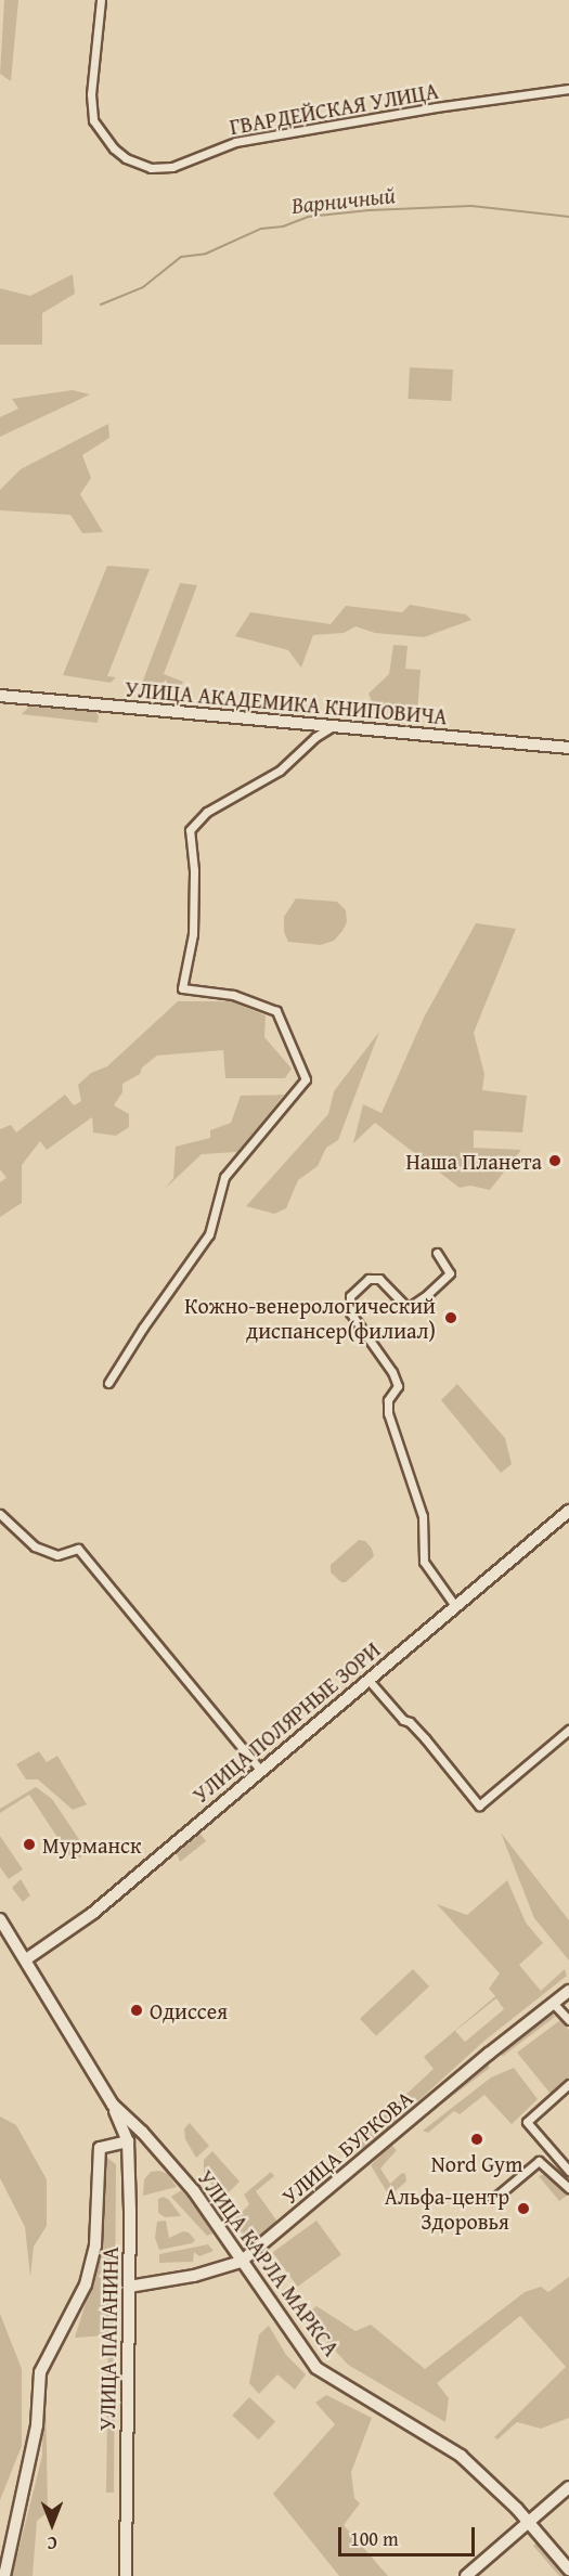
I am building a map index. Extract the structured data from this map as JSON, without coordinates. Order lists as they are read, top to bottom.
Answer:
{
  "streets": {
    "main road": [
      "УЛИЦА АКАДЕМИКА КНИПОВИЧА",
      "УЛИЦА ПОЛЯРНЫЕ ЗОРИ",
      "УЛИЦА БУРКОВА",
      "УЛИЦА КАРЛА МАРКСА",
      "УЛИЦА ПАПАНИНА"
    ],
    "street": ["ГВАРДЕЙСКАЯ УЛИЦА"]
  },
  "crossings": [
    ["УЛИЦА ПОЛЯРНЫЕ ЗОРИ", "УЛИЦА КАРЛА МАРКСА"],
    ["УЛИЦА БУРКОВА", "УЛИЦА КАРЛА МАРКСА"],
    ["УЛИЦА БУРКОВА", "УЛИЦА ПАПАНИНА"],
    ["УЛИЦА КАРЛА МАРКСА", "УЛИЦА ПАПАНИНА"]
  ],
  "water": ["Варничный"],
  "places": [
    "Наша Планета",
    "Кожно-венерологический диспансер(филиал)",
    "Мурманск",
    "Одиссея",
    "Nord Gym",
    "Альфа-центр Здоровья"
  ],
  "scale_bar": "100 m",
  "north": "bottom"
}
